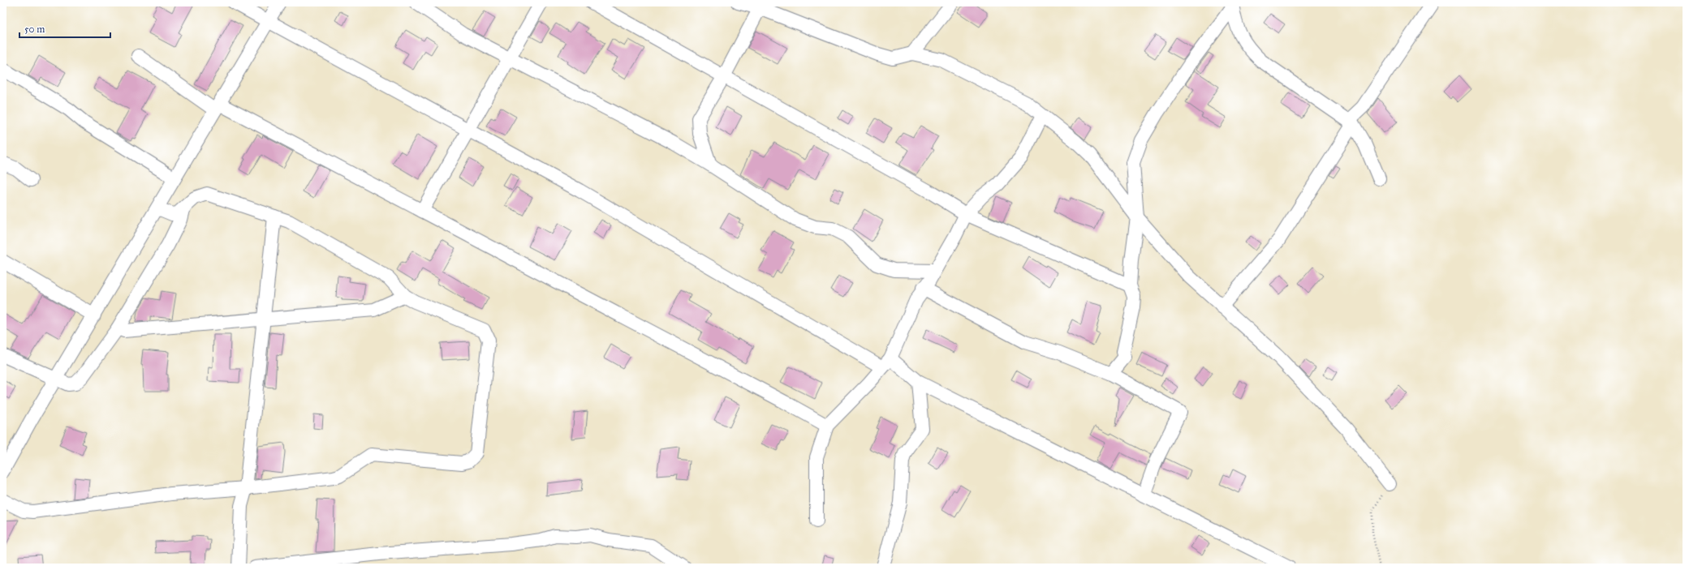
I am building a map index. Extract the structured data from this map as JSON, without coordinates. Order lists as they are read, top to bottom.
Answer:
{
  "scale_bar": "50 m"
}
